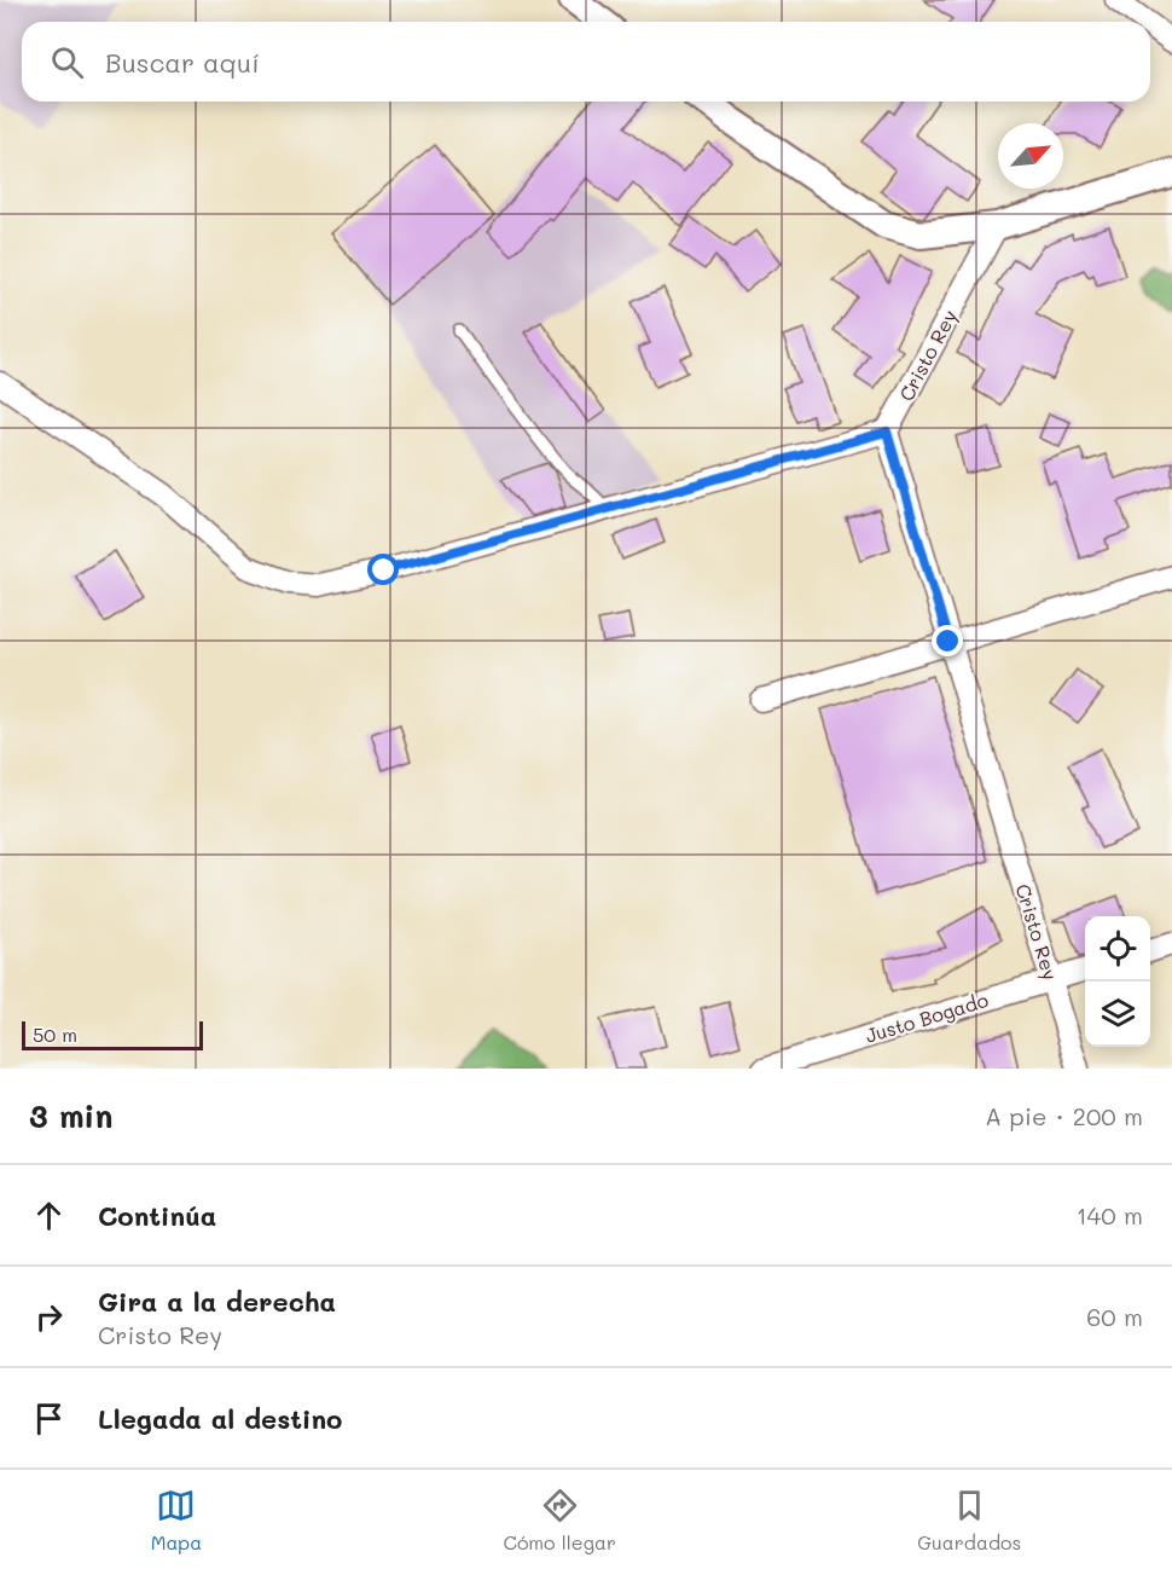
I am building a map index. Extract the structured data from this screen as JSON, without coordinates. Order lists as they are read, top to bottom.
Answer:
{
  "streets": {
    "street": ["Cristo Rey", "Justo Bogado"]
  },
  "crossings": [
    ["Cristo Rey", "Justo Bogado"]
  ],
  "scale_bar": "50 m",
  "north": "top right",
  "page": {
    "search": "Buscar aquí",
    "scale": "50 m",
    "heading": ["3 min", "A pie · 200 m"],
    "list": [
      ["Continúa", "140 m"],
      ["Gira a la derecha", "Cristo Rey", "60 m"],
      "Llegada al destino"
    ],
    "nav": ["Mapa", "Cómo llegar", "Guardados"]
  }
}
